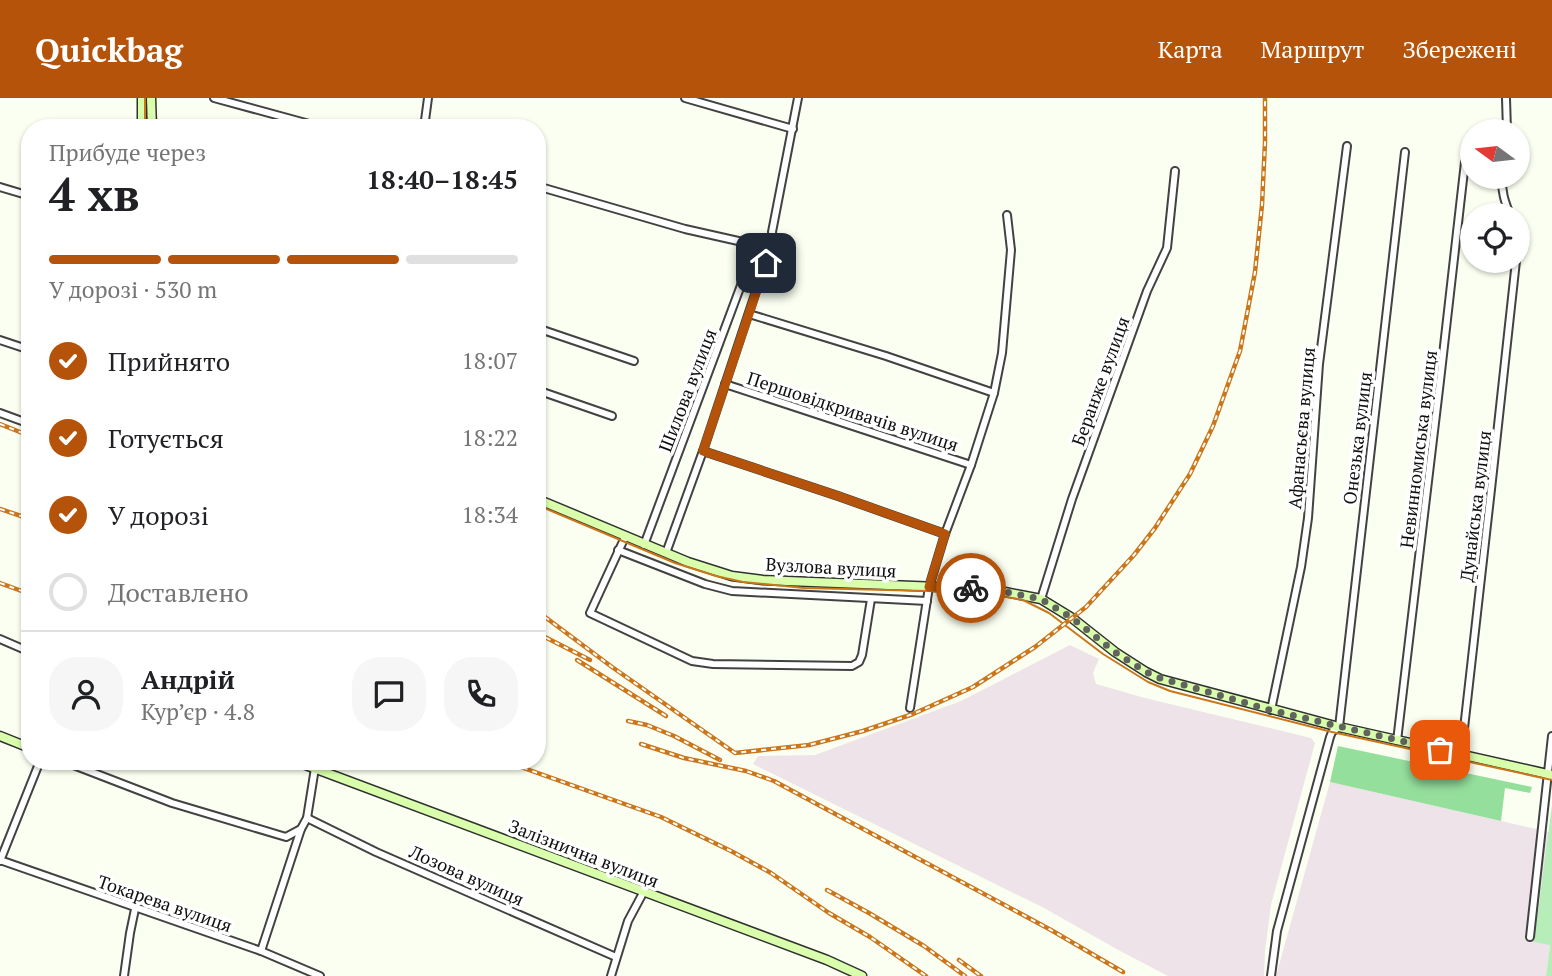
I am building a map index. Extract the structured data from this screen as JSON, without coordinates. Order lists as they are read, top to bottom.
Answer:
{
  "streets": {
    "street": [
      "Беранже вулиця",
      "Шилова вулиця",
      "Першовідкривачів вулиця",
      "Афанасьєва вулиця",
      "Онезька вулиця",
      "Невинномиська вулиця",
      "Дунайська вулиця",
      "Вузлова вулиця",
      "Залізнична вулиця",
      "Лозова вулиця",
      "Токарева вулиця"
    ]
  },
  "crossings": [
    ["Беранже вулиця", "Вузлова вулиця"],
    ["Шилова вулиця", "Першовідкривачів вулиця"],
    ["Шилова вулиця", "Вузлова вулиця"]
  ],
  "north": "left",
  "page": {
    "header": "Quickbag",
    "nav": ["Карта", "Маршрут", "Збережені"],
    "heading": ["4 хв", "Прибуде через", "18:40–18:45"],
    "panel": ["Андрій", "Кур’єр · 4.8"],
    "bar": "У дорозі · 530 m",
    "list": [
      ["Прийнято", "18:07"],
      ["Готується", "18:22"],
      ["У дорозі", "18:34"],
      "Доставлено"
    ]
  }
}
